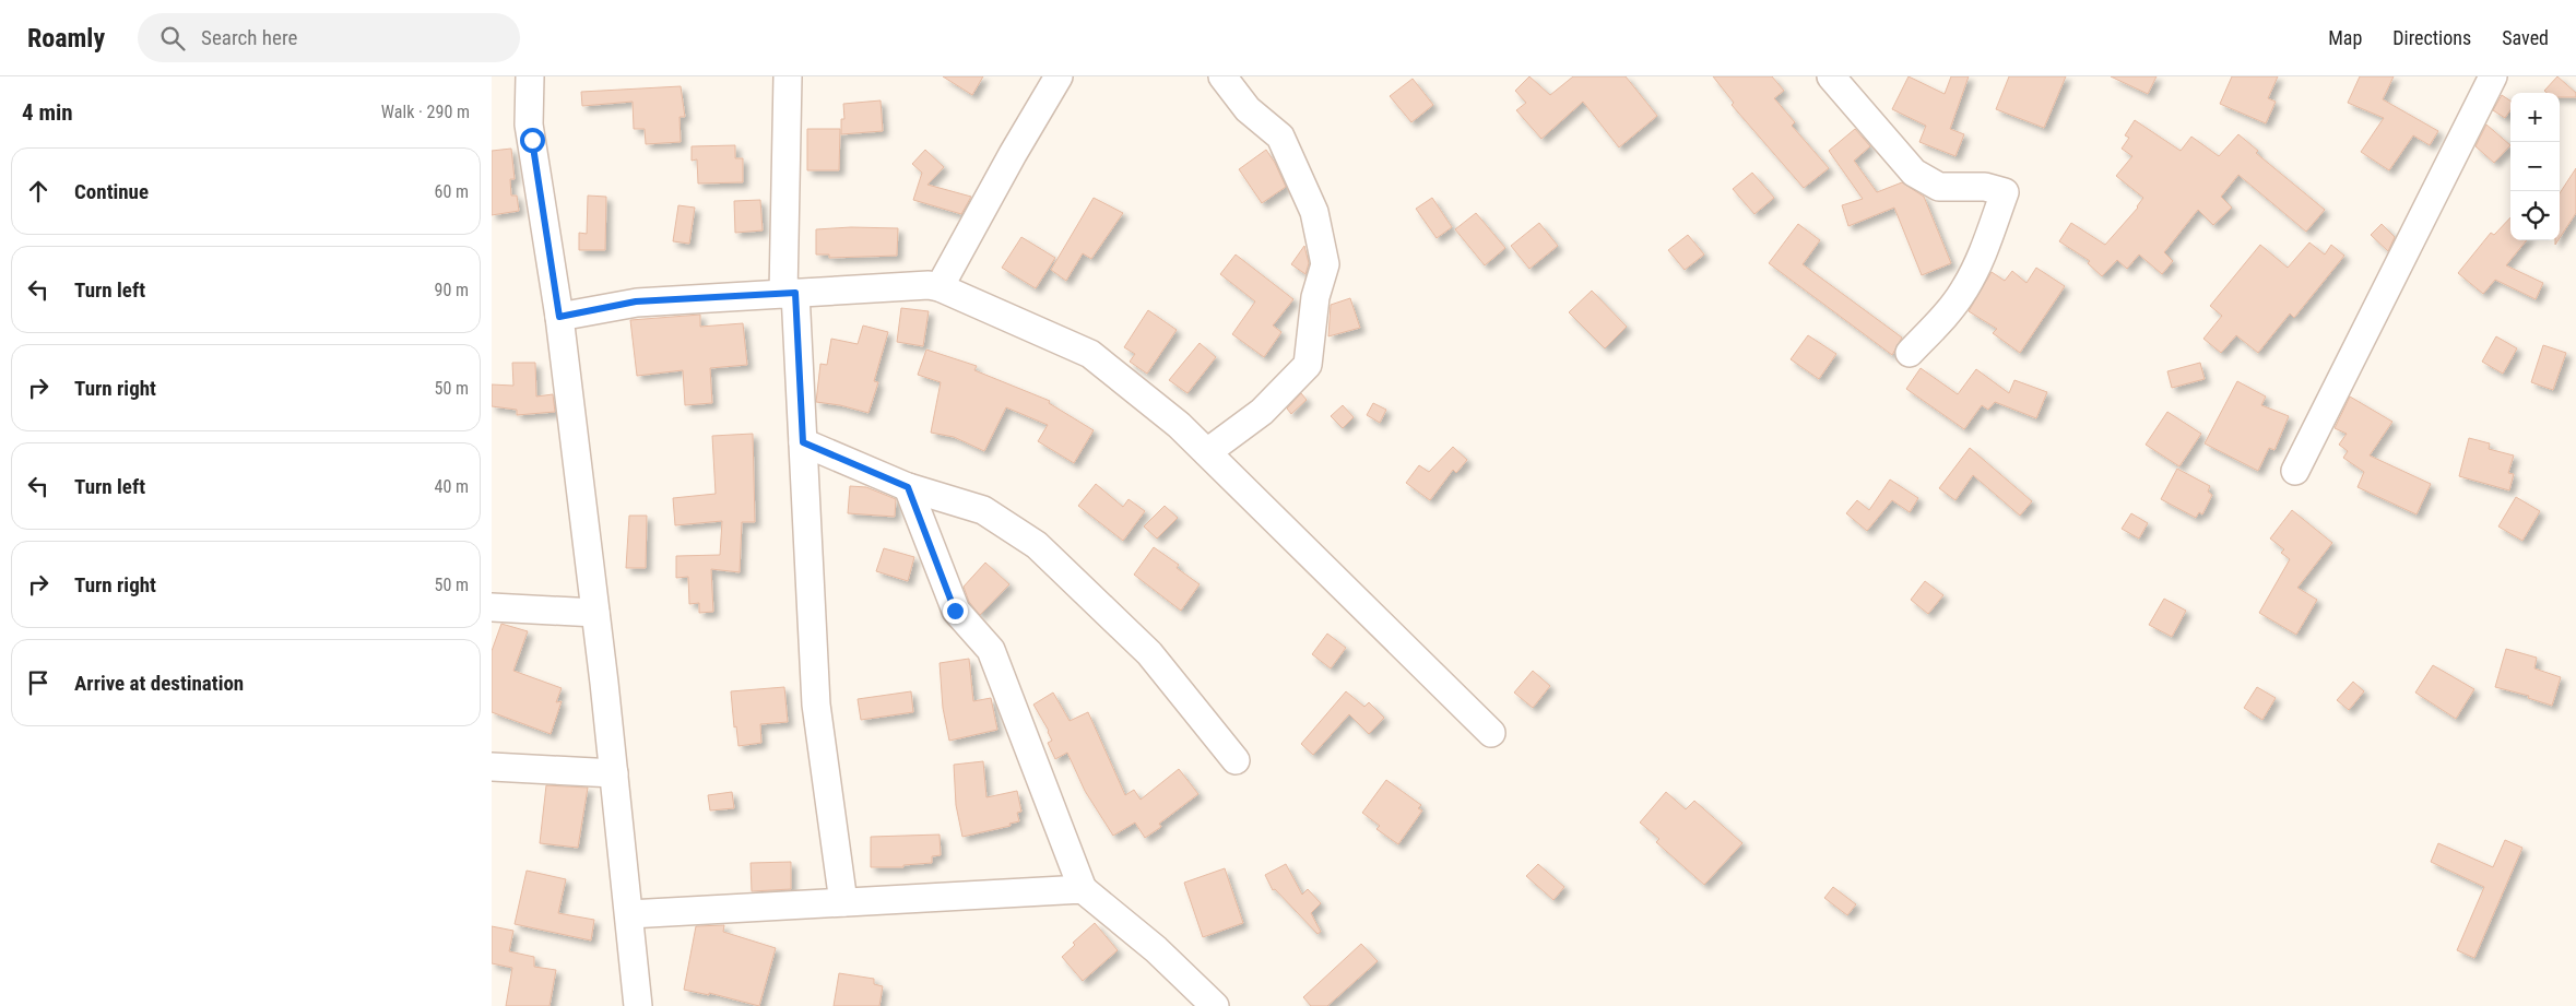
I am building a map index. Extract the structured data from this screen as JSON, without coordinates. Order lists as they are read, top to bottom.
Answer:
{
  "page": {
    "header": "Roamly",
    "search": "Search here",
    "nav": ["Map", "Directions", "Saved"],
    "heading": ["4 min", "Walk · 290 m"],
    "map_buttons": ["+", "−"],
    "list": [
      ["Continue", "60 m"],
      ["Turn left", "90 m"],
      ["Turn right", "50 m"],
      ["Turn left", "40 m"],
      ["Turn right", "50 m"],
      "Arrive at destination"
    ]
  }
}
